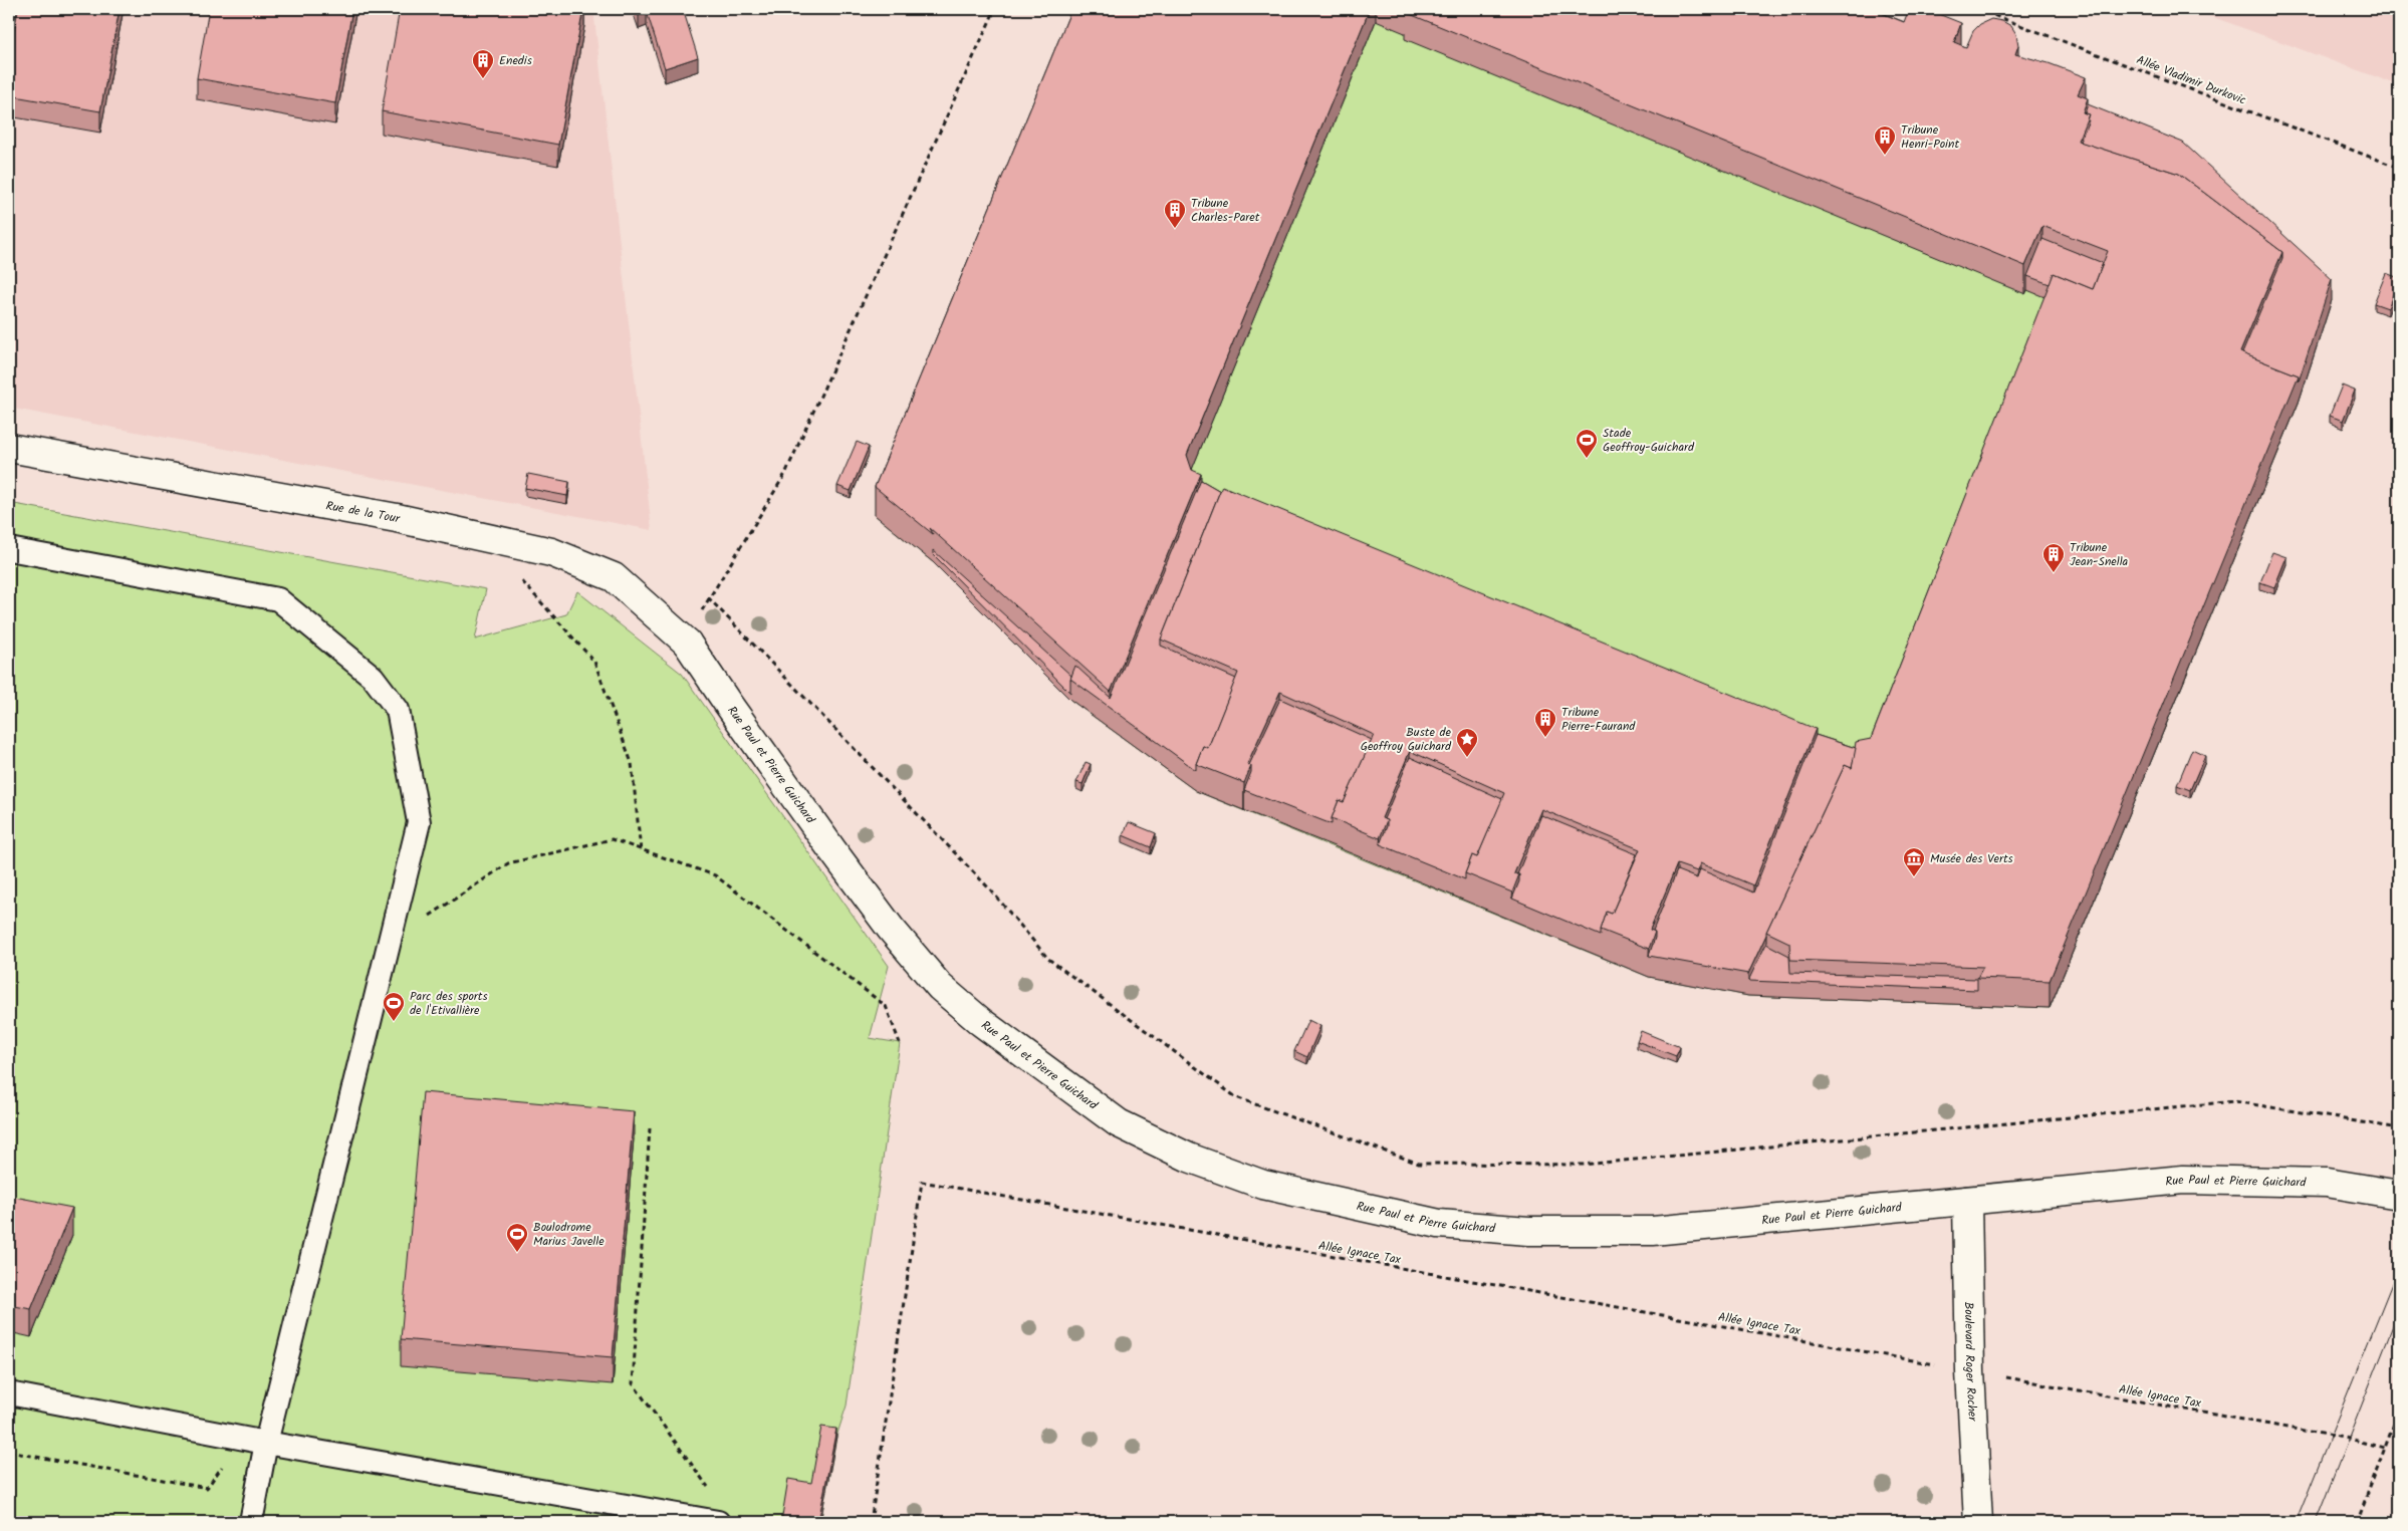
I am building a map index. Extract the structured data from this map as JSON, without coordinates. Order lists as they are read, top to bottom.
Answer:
{
  "streets": {
    "street": ["Rue de la Tour", "Rue Paul et Pierre Guichard", "Boulevard Roger Rocher"],
    "path": ["Allée Vladimir Durkovic", "Allée Ignace Tax"]
  },
  "crossings": [
    ["Rue de la Tour", "Rue Paul et Pierre Guichard"],
    ["Rue Paul et Pierre Guichard", "Boulevard Roger Rocher"],
    ["Allée Ignace Tax", "Boulevard Roger Rocher"]
  ],
  "places": {
    "building": [
      "Enedis",
      "Tribune Henri-Point",
      "Tribune Charles-Paret",
      "Tribune Jean-Snella",
      "Tribune Pierre-Faurand"
    ],
    "sports": ["Stade Geoffroy-Guichard", "Parc des sports de l'Etivallière", "Boulodrome Marius Javelle"],
    "place": ["Buste de Geoffroy Guichard"],
    "museum": ["Musée des Verts"]
  }
}
